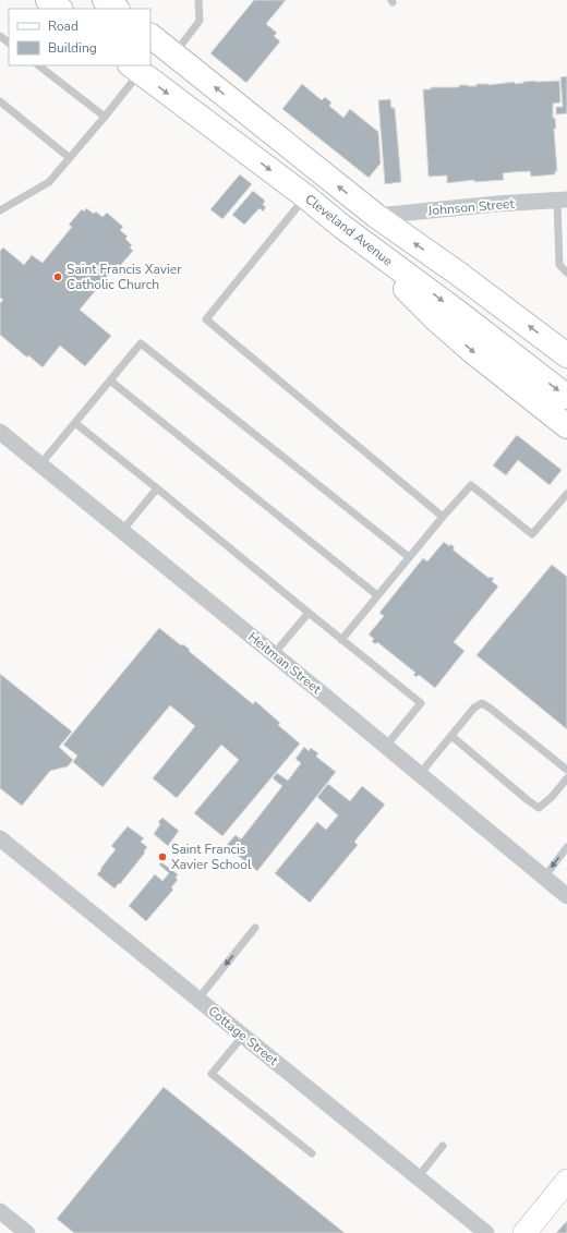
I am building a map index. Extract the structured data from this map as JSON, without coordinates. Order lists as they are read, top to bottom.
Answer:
{
  "streets": {
    "main road": ["Cleveland Avenue"],
    "street": ["Johnson Street", "Heitman Street", "Cottage Street"]
  },
  "places": ["Saint Francis Xavier Catholic Church", "Saint Francis Xavier School"],
  "legend": ["Road", "Building"]
}
